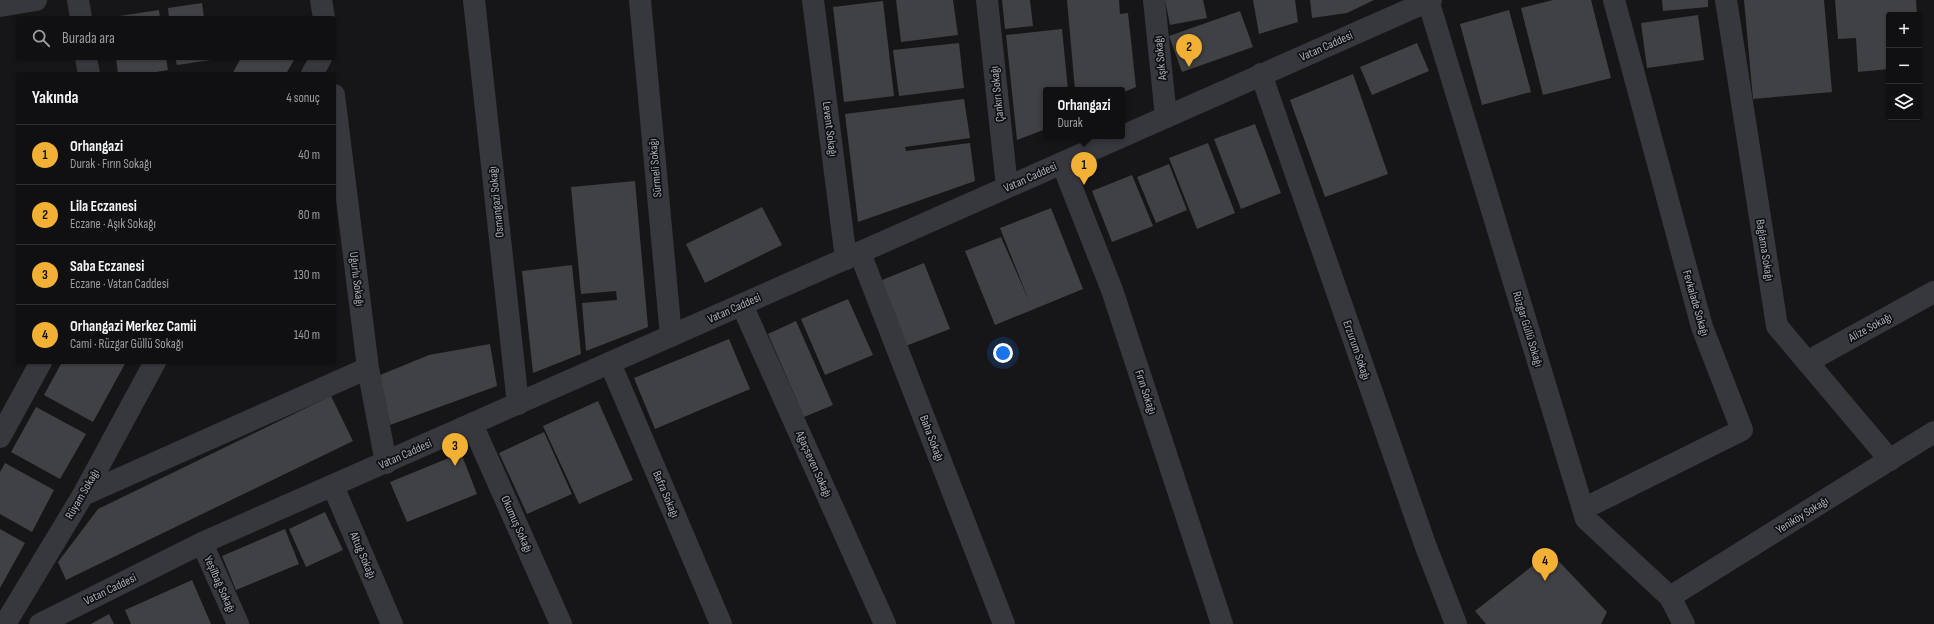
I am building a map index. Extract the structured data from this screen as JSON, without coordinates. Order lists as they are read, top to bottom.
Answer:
{
  "streets": {
    "street": [
      "Vatan Caddesi",
      "Aşık Sokağı",
      "Çankırı Sokağı",
      "Levent Sokağı",
      "Sürmeli Sokağı",
      "Osmangazi Sokağı",
      "Bağlama Sokağı",
      "Uğurlu Sokağı",
      "Fevkalade Sokağı",
      "Alize Sokağı",
      "Rüzgar Güllü Sokağı",
      "Erzurum Sokağı",
      "Fırın Sokağı",
      "Baha Sokağı",
      "Ağaçseven Sokağı",
      "Rüyam Sokağı",
      "Bafra Sokağı",
      "Yeniköy Sokağı",
      "Okumuş Sokağı",
      "Altuğ Sokağı",
      "Yeşilbağ Sokağı"
    ]
  },
  "crossings": [
    ["Vatan Caddesi", "Aşık Sokağı"],
    ["Vatan Caddesi", "Çankırı Sokağı"],
    ["Vatan Caddesi", "Levent Sokağı"],
    ["Vatan Caddesi", "Sürmeli Sokağı"],
    ["Vatan Caddesi", "Osmangazi Sokağı"],
    ["Vatan Caddesi", "Uğurlu Sokağı"],
    ["Vatan Caddesi", "Rüzgar Güllü Sokağı"],
    ["Vatan Caddesi", "Erzurum Sokağı"],
    ["Vatan Caddesi", "Fırın Sokağı"],
    ["Vatan Caddesi", "Baha Sokağı"],
    ["Vatan Caddesi", "Ağaçseven Sokağı"],
    ["Vatan Caddesi", "Bafra Sokağı"],
    ["Vatan Caddesi", "Okumuş Sokağı"],
    ["Vatan Caddesi", "Altuğ Sokağı"],
    ["Vatan Caddesi", "Yeşilbağ Sokağı"],
    ["Levent Sokağı", "Baha Sokağı"],
    ["Bağlama Sokağı", "Alize Sokağı"],
    ["Bağlama Sokağı", "Yeniköy Sokağı"],
    ["Fevkalade Sokağı", "Rüzgar Güllü Sokağı"],
    ["Rüzgar Güllü Sokağı", "Yeniköy Sokağı"]
  ],
  "page": {
    "map_buttons": ["+", "−"],
    "search": "Burada ara",
    "pins": [
      "2",
      "1",
      "3",
      "4"
    ],
    "heading": ["Yakında", "4 sonuç"],
    "popup": ["Orhangazi", "Durak"],
    "list": [
      {
        "mark": "1",
        "name": "Orhangazi",
        "note": "Durak · Fırın Sokağı",
        "value": "40 m"
      },
      {
        "mark": "2",
        "name": "Lila Eczanesi",
        "note": "Eczane · Aşık Sokağı",
        "value": "80 m"
      },
      {
        "mark": "3",
        "name": "Saba Eczanesi",
        "note": "Eczane · Vatan Caddesi",
        "value": "130 m"
      },
      {
        "mark": "4",
        "name": "Orhangazi Merkez Camii",
        "note": "Cami · Rüzgar Güllü Sokağı",
        "value": "140 m"
      }
    ]
  }
}
